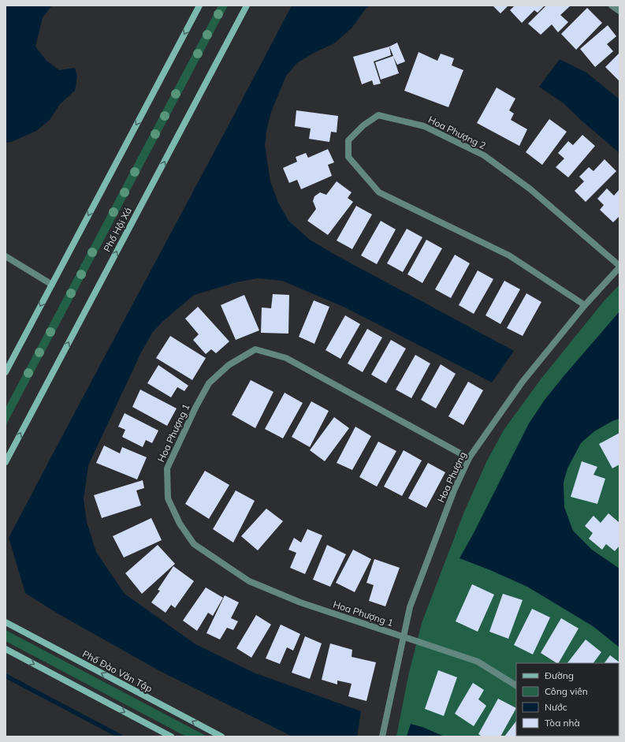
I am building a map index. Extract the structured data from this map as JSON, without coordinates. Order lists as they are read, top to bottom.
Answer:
{
  "streets": {
    "main road": ["Phố Hội Xá", "Phố Đào Văn Tập"],
    "street": ["Hoa Phượng 2", "Hoa Phượng 1", "Hoa Phượng"]
  },
  "crossings": [
    ["Hoa Phượng 2", "Hoa Phượng"],
    ["Hoa Phượng 1", "Hoa Phượng"]
  ],
  "legend": [
    "Đường",
    "Công viên",
    "Nước",
    "Tòa nhà"
  ]
}
